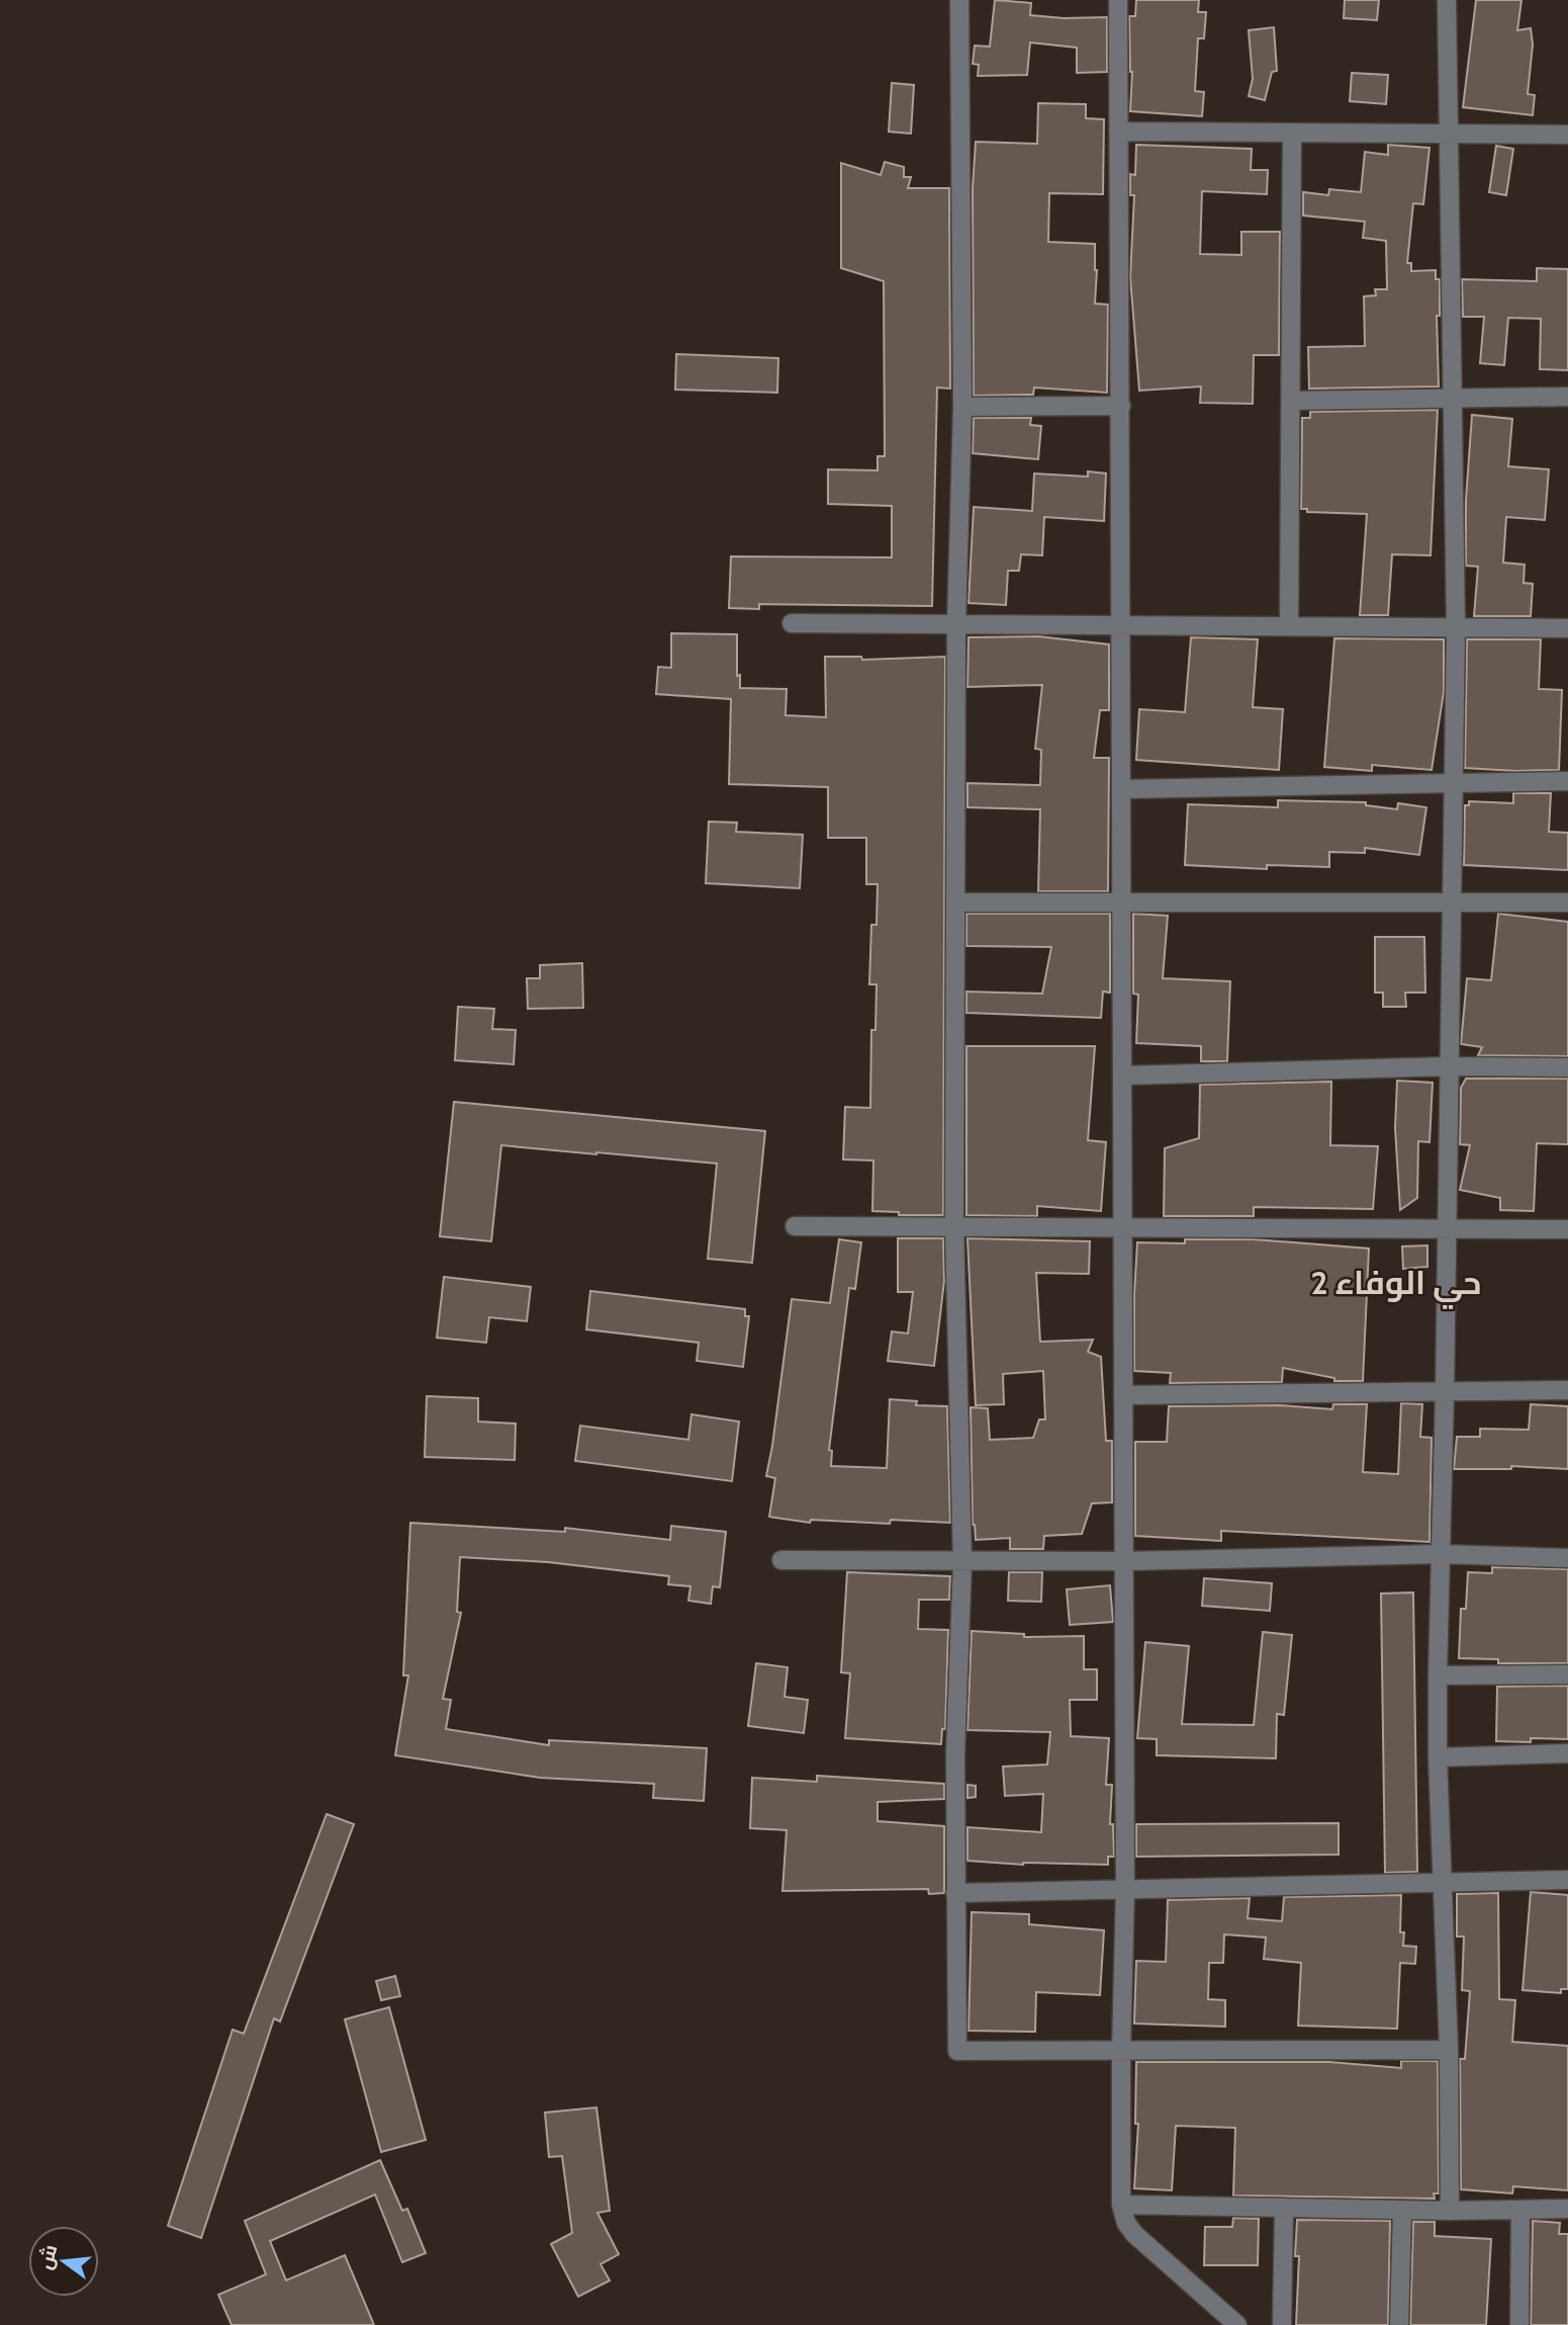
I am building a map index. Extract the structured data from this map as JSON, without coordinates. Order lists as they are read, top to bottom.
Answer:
{
  "districts": ["حي الوفاء 2"],
  "north": "left"
}
